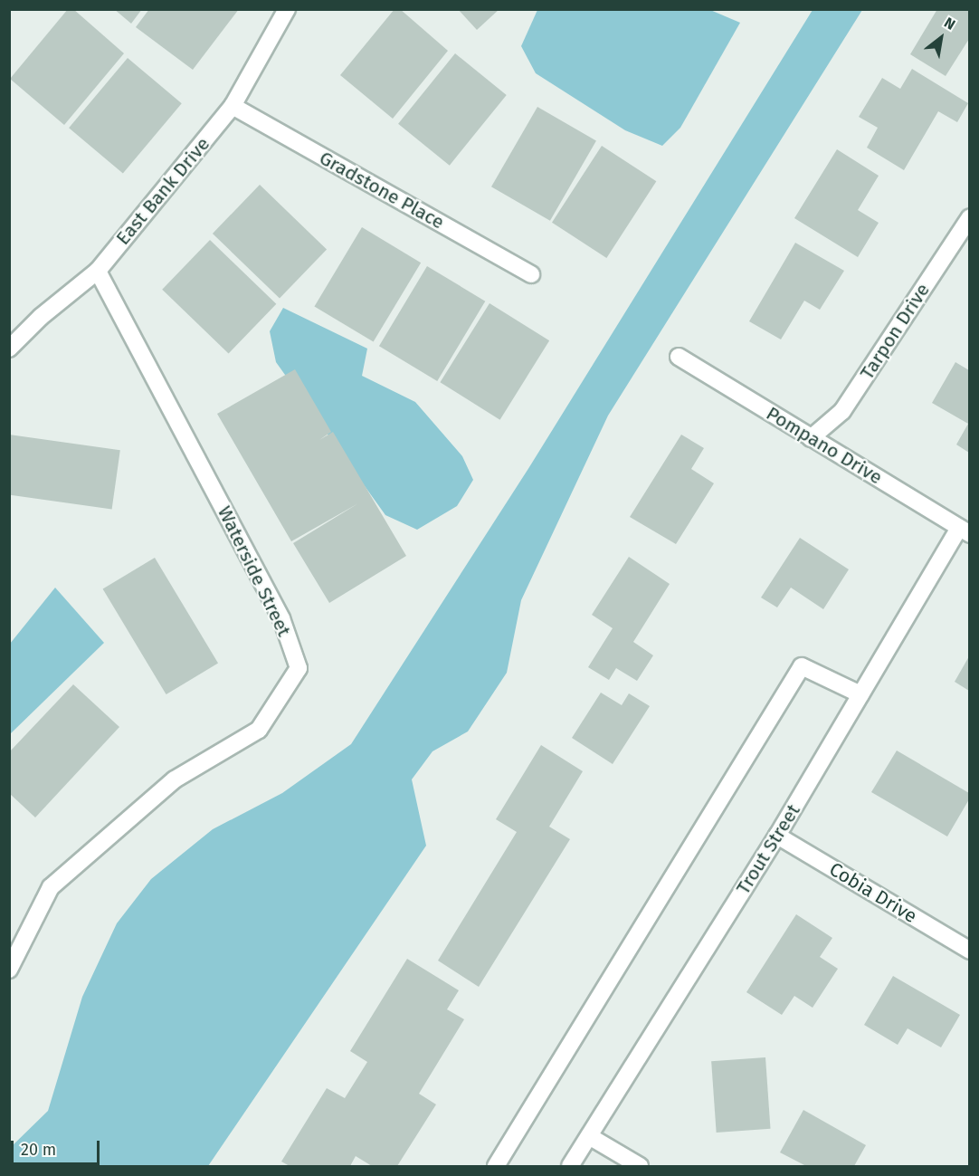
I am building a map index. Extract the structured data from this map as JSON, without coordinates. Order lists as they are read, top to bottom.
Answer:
{
  "streets": {
    "street": [
      "Gradstone Place",
      "East Bank Drive",
      "Tarpon Drive",
      "Pompano Drive",
      "Waterside Street",
      "Trout Street",
      "Cobia Drive"
    ]
  },
  "crossings": [
    ["Gradstone Place", "East Bank Drive"],
    ["East Bank Drive", "Waterside Street"],
    ["Tarpon Drive", "Pompano Drive"],
    ["Pompano Drive", "Trout Street"],
    ["Trout Street", "Cobia Drive"]
  ],
  "scale_bar": "20 m",
  "north": "top right"
}
